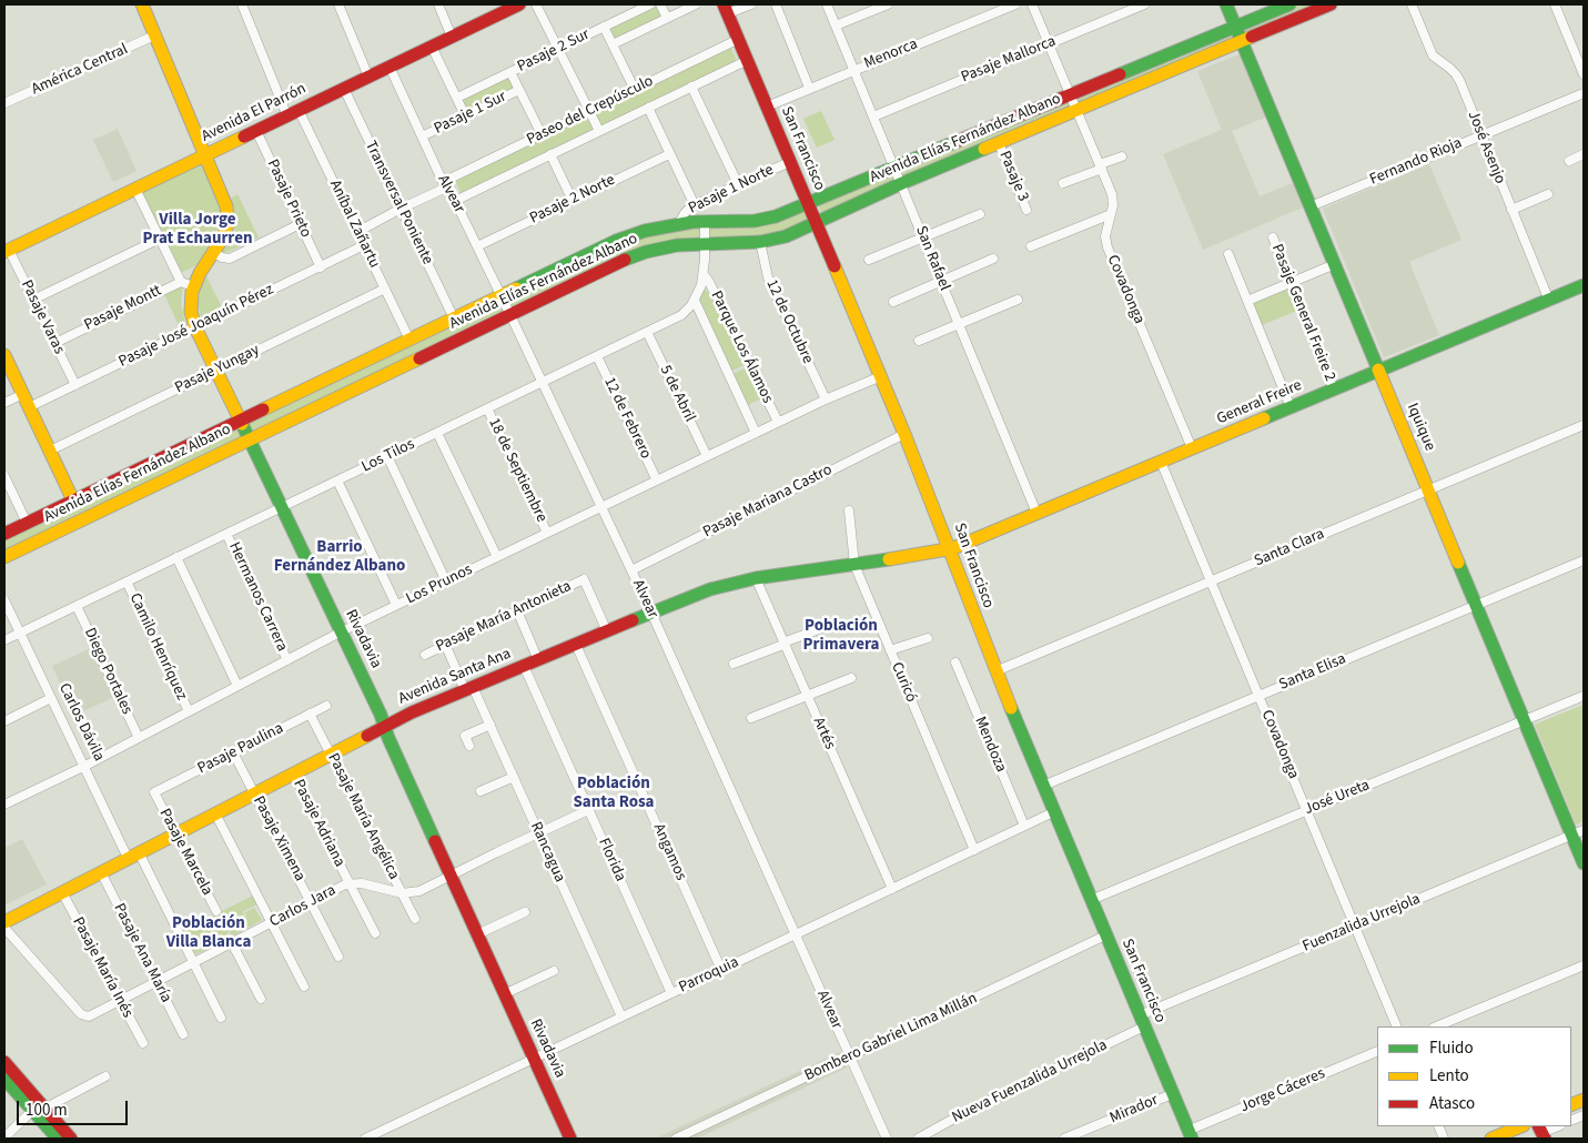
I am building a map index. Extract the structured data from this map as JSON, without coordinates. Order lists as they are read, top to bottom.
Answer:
{
  "streets": {
    "main road": [
      "Avenida El Parrón",
      "Avenida Elías Fernández Albano",
      "San Francisco",
      "General Freire",
      "Iquique",
      "Rivadavia",
      "Avenida Santa Ana"
    ],
    "street": [
      "Pasaje 2 Sur",
      "Menorca",
      "Pasaje Mallorca",
      "América Central",
      "Paseo del Crepúsculo",
      "Pasaje 1 Sur",
      "José Asenjo",
      "Fernando Rioja",
      "Pasaje 3",
      "Pasaje 1 Norte",
      "Alvear",
      "Pasaje Prieto",
      "Pasaje 2 Norte",
      "Transversal Poniente",
      "Aníbal Zañartu",
      "San Rafael",
      "Covadonga",
      "Pasaje Montt",
      "Pasaje General Freire 2",
      "Pasaje Varas",
      "12 de Octubre",
      "Pasaje José Joaquín Pérez",
      "Parque Los Álamos",
      "Pasaje Yungay",
      "5 de Abril",
      "12 de Febrero",
      "Los Tilos",
      "18 de Septiembre",
      "Pasaje Mariana Castro",
      "Santa Clara",
      "Los Prunos",
      "Hermanos Carrera",
      "Pasaje María Antonieta",
      "Camilo Henríquez",
      "Diego Portales",
      "Santa Elisa",
      "Curicó",
      "Carlos Dávila",
      "Artés",
      "Mendoza",
      "Pasaje Paulina",
      "José Ureta",
      "Pasaje María Angélica",
      "Pasaje Adriana",
      "Pasaje Ximena",
      "Pasaje Marcela",
      "Rancagua",
      "Angamos",
      "Florida",
      "Carlos Jara",
      "Fuenzalida Urrejola",
      "Pasaje Ana María",
      "Pasaje María Inés",
      "Parroquia",
      "Bombero Gabriel Lima Millán",
      "Nueva Fuenzalida Urrejola",
      "Jorge Cáceres",
      "Mirador"
    ]
  },
  "crossings": [
    ["Menorca", "San Francisco"],
    ["Menorca", "San Rafael"],
    ["Pasaje Mallorca", "San Rafael"],
    ["Pasaje Mallorca", "Covadonga"],
    ["Paseo del Crepúsculo", "San Francisco"],
    ["Paseo del Crepúsculo", "Alvear"],
    ["Paseo del Crepúsculo", "Transversal Poniente"],
    ["Paseo del Crepúsculo", "Aníbal Zañartu"],
    ["Avenida El Parrón", "Alvear"],
    ["Avenida El Parrón", "Pasaje Prieto"],
    ["Avenida El Parrón", "Transversal Poniente"],
    ["Avenida El Parrón", "Aníbal Zañartu"],
    ["Avenida El Parrón", "Pasaje Varas"],
    ["Pasaje 1 Sur", "Alvear"],
    ["Avenida Elías Fernández Albano", "San Francisco"],
    ["Avenida Elías Fernández Albano", "Pasaje 3"],
    ["Avenida Elías Fernández Albano", "Pasaje 1 Norte"],
    ["Avenida Elías Fernández Albano", "Alvear"],
    ["Avenida Elías Fernández Albano", "Transversal Poniente"],
    ["Avenida Elías Fernández Albano", "Aníbal Zañartu"],
    ["Avenida Elías Fernández Albano", "San Rafael"],
    ["Avenida Elías Fernández Albano", "Covadonga"],
    ["Avenida Elías Fernández Albano", "12 de Octubre"],
    ["Avenida Elías Fernández Albano", "Iquique"],
    ["Avenida Elías Fernández Albano", "Rivadavia"],
    ["José Asenjo", "Fernando Rioja"],
    ["José Asenjo", "General Freire"],
    ["San Francisco", "Pasaje 1 Norte"],
    ["San Francisco", "General Freire"],
    ["San Francisco", "Pasaje Mariana Castro"],
    ["San Francisco", "Santa Clara"],
    ["San Francisco", "Los Prunos"],
    ["San Francisco", "Santa Elisa"],
    ["San Francisco", "Avenida Santa Ana"],
    ["San Francisco", "José Ureta"],
    ["San Francisco", "Fuenzalida Urrejola"],
    ["San Francisco", "Parroquia"],
    ["San Francisco", "Bombero Gabriel Lima Millán"],
    ["San Francisco", "Nueva Fuenzalida Urrejola"],
    ["San Francisco", "Jorge Cáceres"],
    ["San Francisco", "Mirador"],
    ["Fernando Rioja", "Iquique"],
    ["Alvear", "Pasaje 2 Norte"],
    ["Alvear", "Los Tilos"],
    ["Alvear", "Pasaje Mariana Castro"],
    ["Alvear", "Los Prunos"],
    ["Alvear", "Avenida Santa Ana"],
    ["Alvear", "Parroquia"],
    ["Alvear", "Bombero Gabriel Lima Millán"],
    ["Pasaje Prieto", "Pasaje José Joaquín Pérez"],
    ["Aníbal Zañartu", "Pasaje José Joaquín Pérez"],
    ["Aníbal Zañartu", "Pasaje Yungay"],
    ["San Rafael", "General Freire"],
    ["Covadonga", "General Freire"],
    ["Covadonga", "Santa Clara"],
    ["Covadonga", "Santa Elisa"],
    ["Covadonga", "José Ureta"],
    ["Covadonga", "Fuenzalida Urrejola"],
    ["Pasaje Montt", "Pasaje Varas"],
    ["Pasaje Montt", "Rivadavia"],
    ["Pasaje General Freire 2", "General Freire"],
    ["Pasaje Varas", "Pasaje José Joaquín Pérez"],
    ["12 de Octubre", "Los Prunos"],
    ["Pasaje José Joaquín Pérez", "Rivadavia"],
    ["Parque Los Álamos", "Los Tilos"],
    ["Parque Los Álamos", "Los Prunos"],
    ["Pasaje Yungay", "Rivadavia"],
    ["5 de Abril", "Los Tilos"],
    ["5 de Abril", "Los Prunos"],
    ["General Freire", "Iquique"],
    ["General Freire", "Avenida Santa Ana"],
    ["12 de Febrero", "Los Tilos"],
    ["12 de Febrero", "Los Prunos"],
    ["Iquique", "Santa Clara"],
    ["Iquique", "Santa Elisa"],
    ["Iquique", "José Ureta"],
    ["Iquique", "Fuenzalida Urrejola"],
    ["Los Tilos", "18 de Septiembre"],
    ["Los Tilos", "Hermanos Carrera"],
    ["Los Tilos", "Rivadavia"],
    ["Los Tilos", "Camilo Henríquez"],
    ["Los Tilos", "Diego Portales"],
    ["Los Tilos", "Carlos Dávila"],
    ["18 de Septiembre", "Los Prunos"],
    ["Los Prunos", "Hermanos Carrera"],
    ["Los Prunos", "Rivadavia"],
    ["Los Prunos", "Camilo Henríquez"],
    ["Los Prunos", "Diego Portales"],
    ["Los Prunos", "Carlos Dávila"],
    ["Pasaje María Antonieta", "Avenida Santa Ana"],
    ["Pasaje María Antonieta", "Rancagua"],
    ["Rivadavia", "Avenida Santa Ana"],
    ["Rivadavia", "Carlos Jara"],
    ["Rivadavia", "Parroquia"],
    ["Avenida Santa Ana", "Curicó"],
    ["Avenida Santa Ana", "Carlos Dávila"],
    ["Avenida Santa Ana", "Artés"],
    ["Avenida Santa Ana", "Pasaje María Angélica"],
    ["Avenida Santa Ana", "Pasaje Adriana"],
    ["Avenida Santa Ana", "Pasaje Ximena"],
    ["Avenida Santa Ana", "Pasaje Marcela"],
    ["Avenida Santa Ana", "Rancagua"],
    ["Avenida Santa Ana", "Angamos"],
    ["Avenida Santa Ana", "Florida"],
    ["Avenida Santa Ana", "Pasaje Ana María"],
    ["Avenida Santa Ana", "Pasaje María Inés"],
    ["Curicó", "Parroquia"],
    ["Carlos Dávila", "Carlos Jara"],
    ["Artés", "Parroquia"],
    ["Mendoza", "Parroquia"],
    ["Pasaje Paulina", "Pasaje María Angélica"],
    ["Pasaje Paulina", "Pasaje Ximena"],
    ["Pasaje Paulina", "Pasaje Marcela"],
    ["Pasaje María Angélica", "Carlos Jara"],
    ["Pasaje Adriana", "Carlos Jara"],
    ["Pasaje Ximena", "Carlos Jara"],
    ["Rancagua", "Carlos Jara"],
    ["Rancagua", "Parroquia"],
    ["Angamos", "Parroquia"],
    ["Florida", "Carlos Jara"],
    ["Florida", "Parroquia"],
    ["Carlos Jara", "Pasaje Ana María"],
    ["Carlos Jara", "Pasaje María Inés"],
    ["Fuenzalida Urrejola", "Nueva Fuenzalida Urrejola"]
  ],
  "districts": [
    "Villa Jorge Prat Echaurren",
    "Barrio Fernández Albano",
    "Población Primavera",
    "Población Santa Rosa",
    "Población Villa Blanca"
  ],
  "legend": ["Fluido", "Lento", "Atasco"],
  "scale_bar": "100 m"
}
